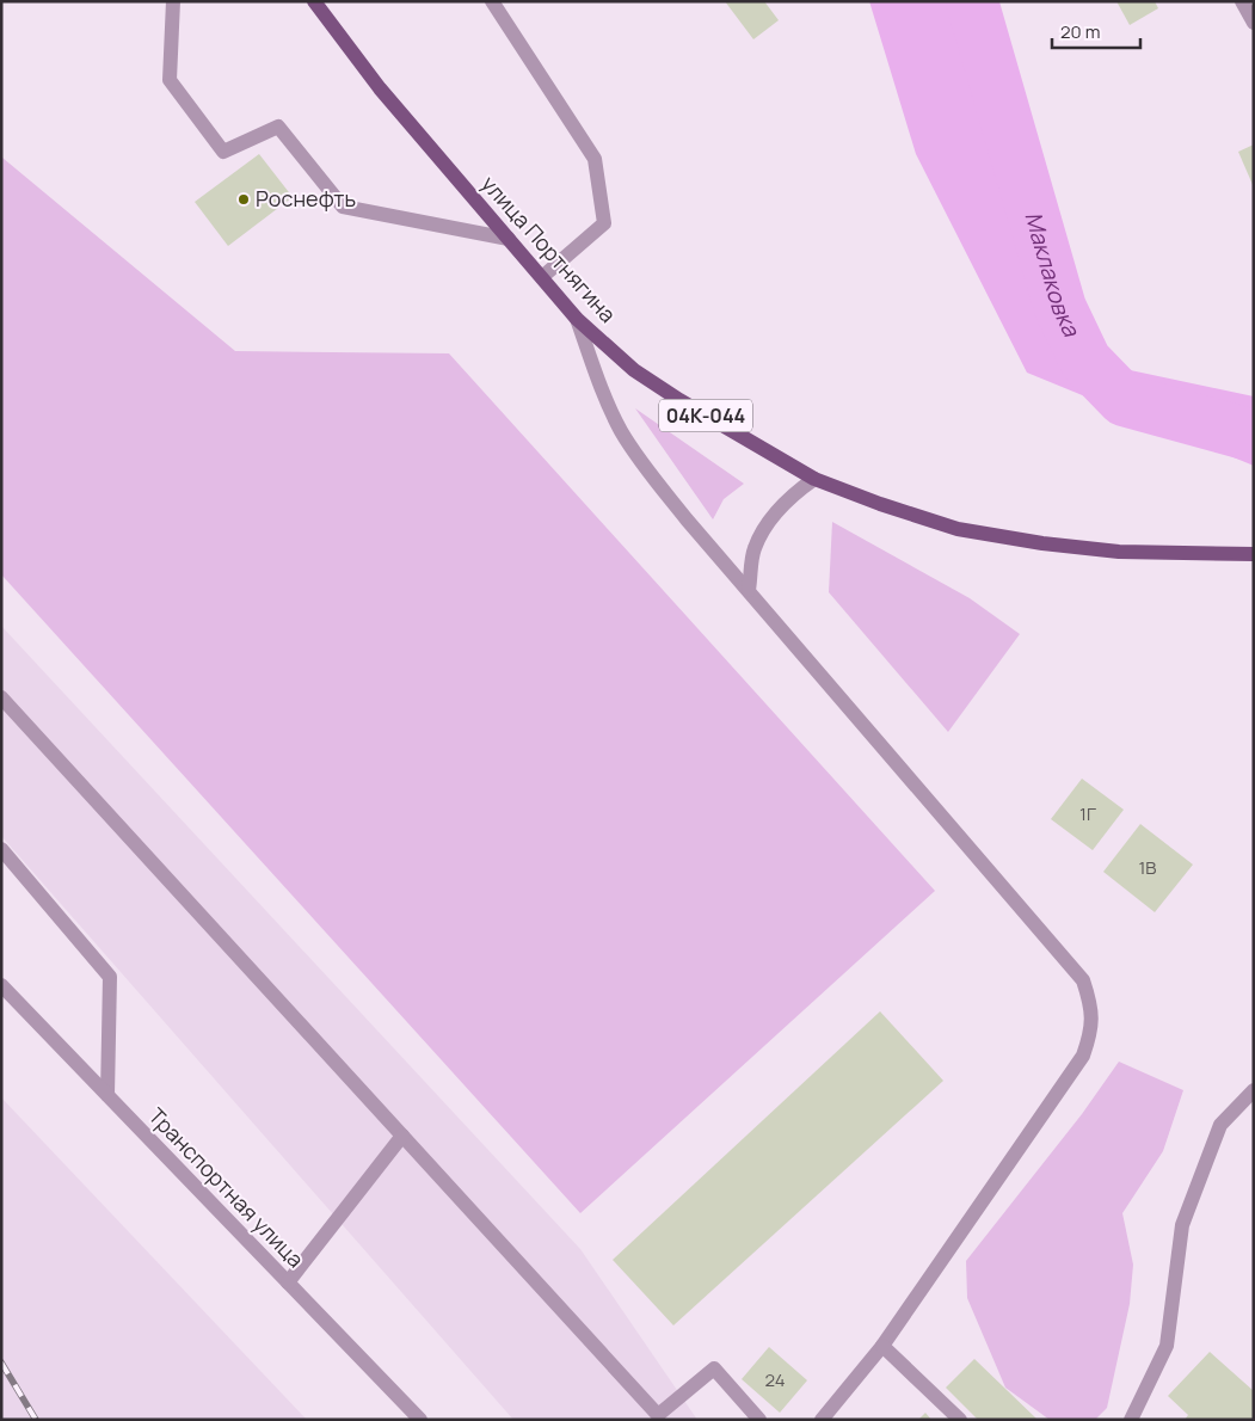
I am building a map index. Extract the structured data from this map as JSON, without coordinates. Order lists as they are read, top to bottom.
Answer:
{
  "streets": {
    "main road": ["улица Портнягина", "04К-044"],
    "street": ["Транспортная улица"]
  },
  "water": ["Маклаковка"],
  "places": ["Роснефть"],
  "house_numbers": ["1Г", "1В", "24"],
  "scale_bar": "20 m"
}
